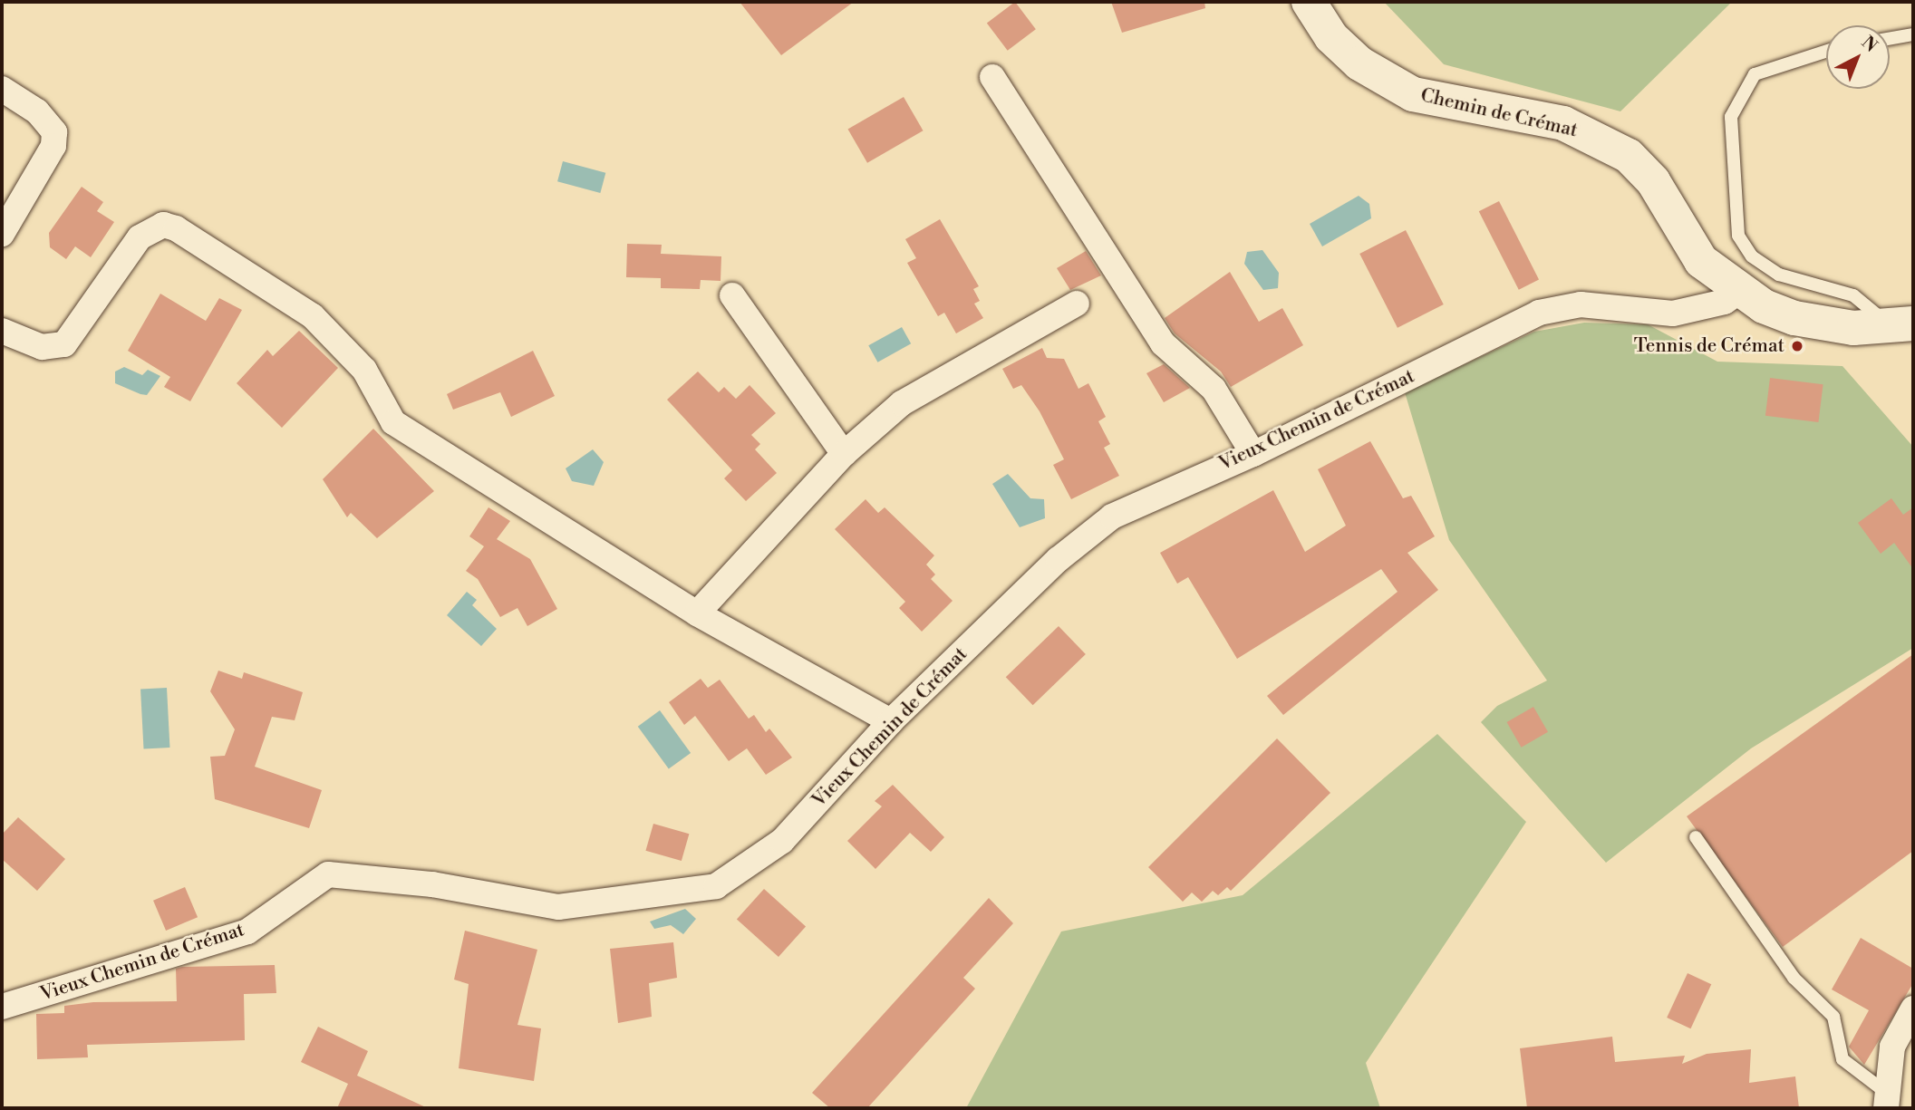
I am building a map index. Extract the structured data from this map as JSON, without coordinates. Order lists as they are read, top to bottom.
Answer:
{
  "streets": {
    "street": ["Chemin de Crémat", "Vieux Chemin de Crémat"]
  },
  "crossings": [
    ["Chemin de Crémat", "Vieux Chemin de Crémat"]
  ],
  "places": ["Tennis de Crémat"],
  "north": "top right"
}
